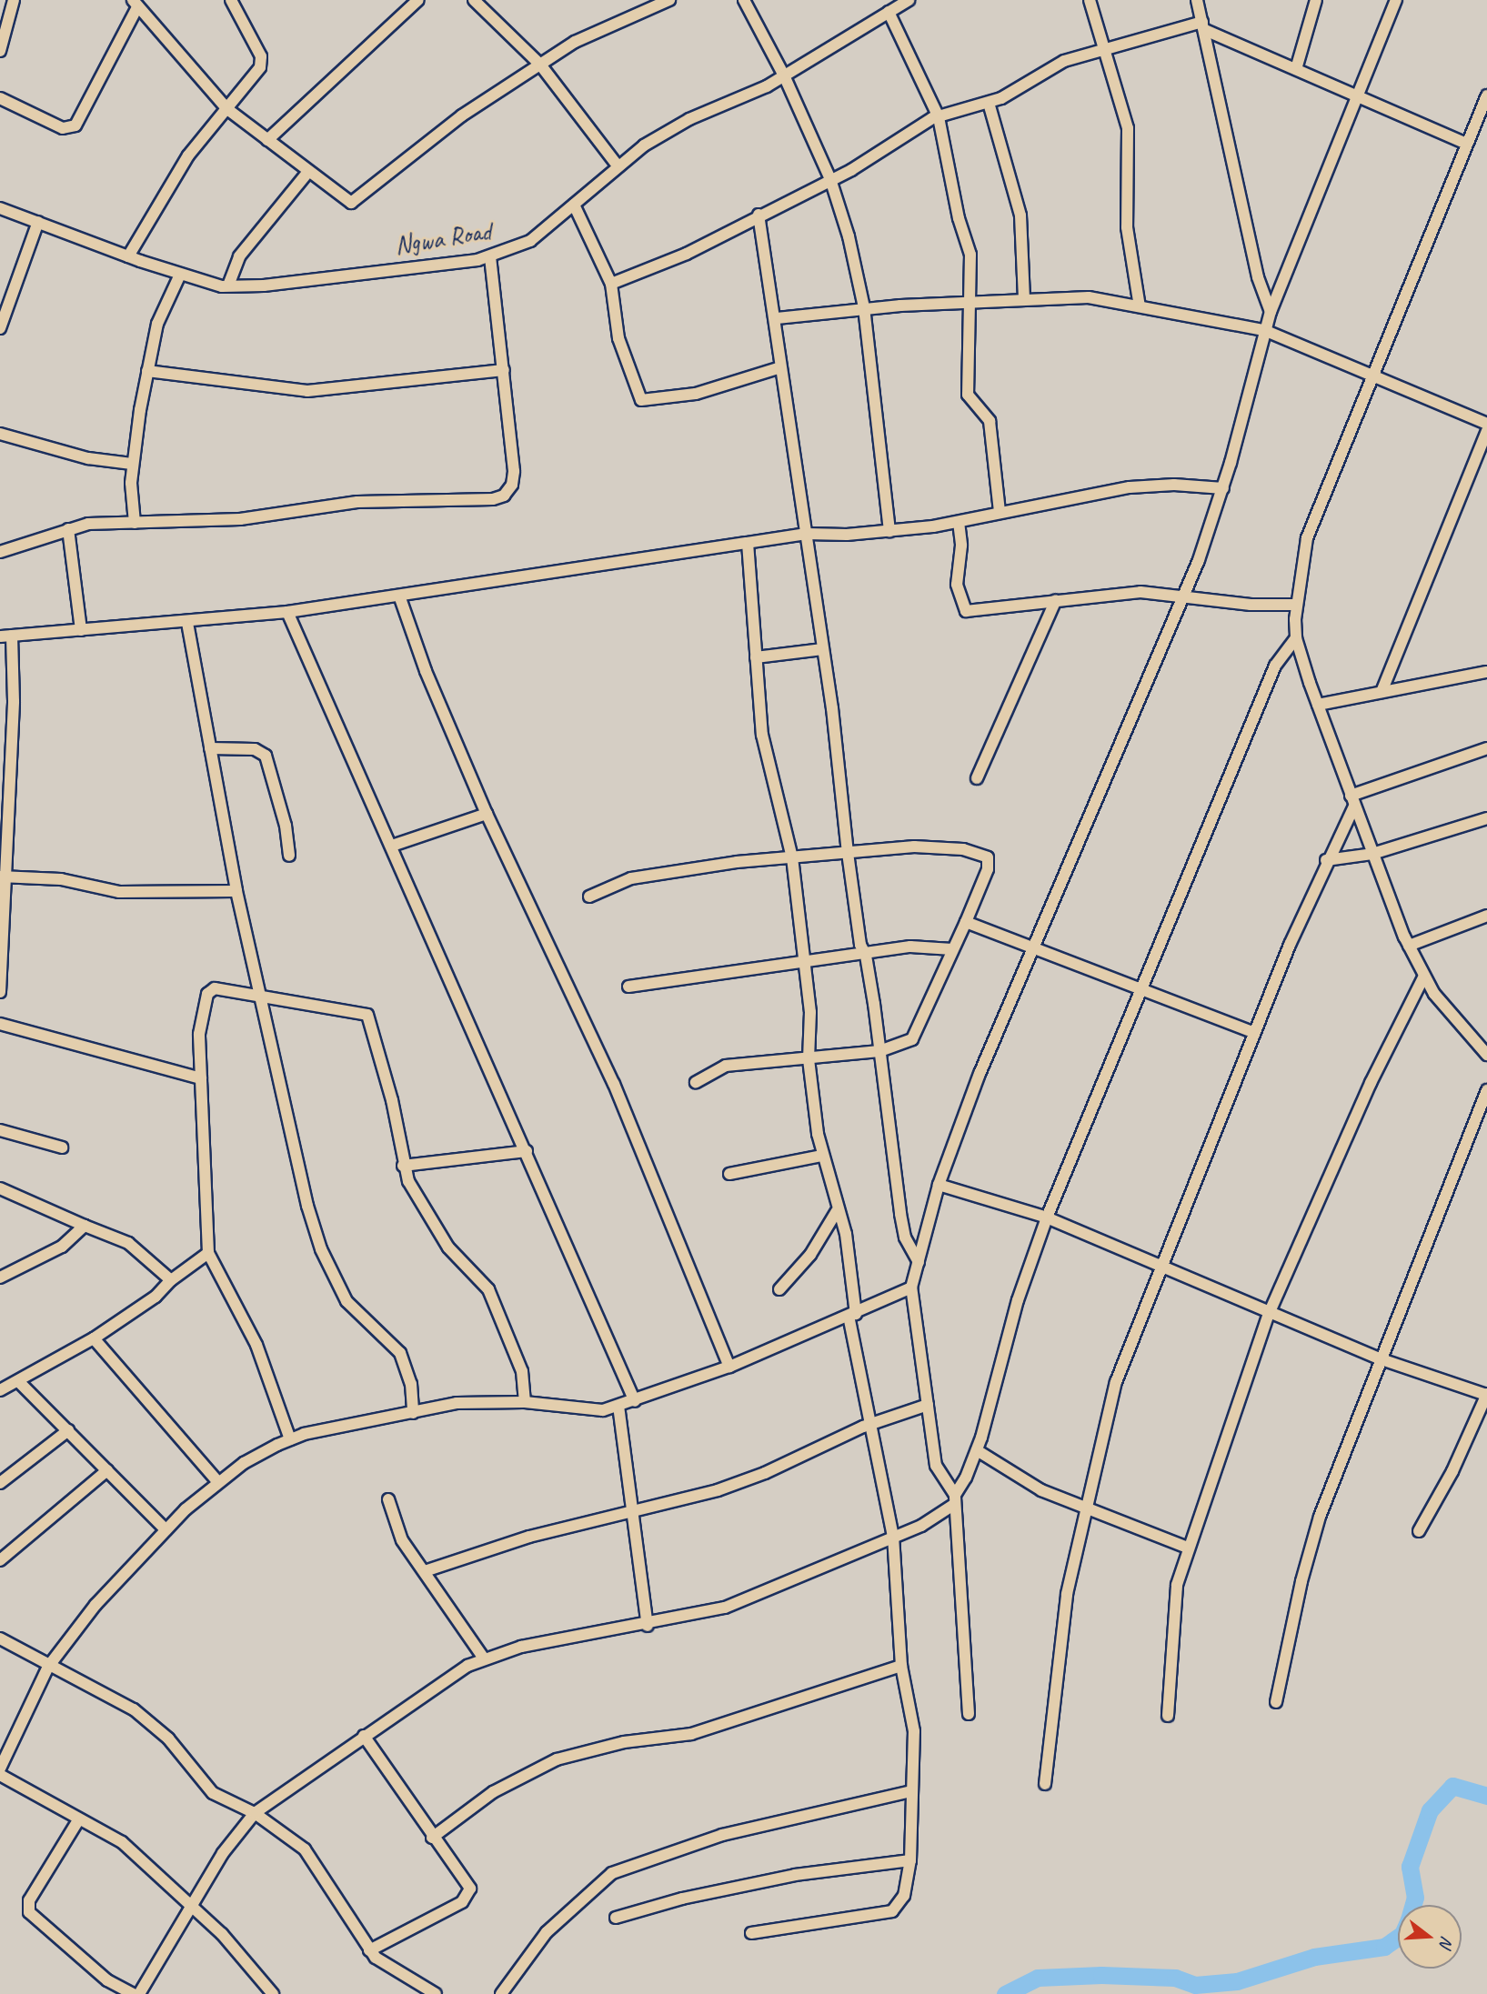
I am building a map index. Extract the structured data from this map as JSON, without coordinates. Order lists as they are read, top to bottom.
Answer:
{
  "streets": {
    "street": ["Ngwa Road"]
  },
  "north": "right"
}
